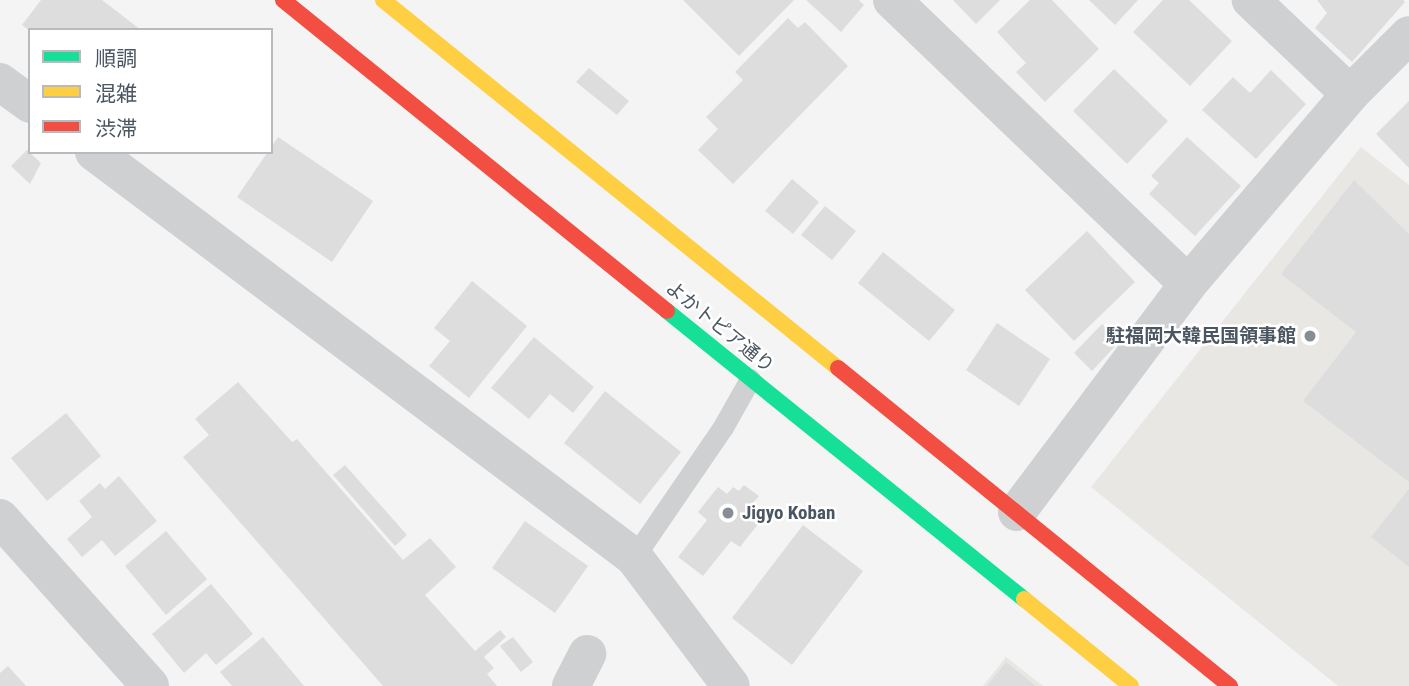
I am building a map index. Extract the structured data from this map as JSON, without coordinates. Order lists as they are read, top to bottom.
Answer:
{
  "streets": {
    "street": ["よかトピア通り"]
  },
  "places": ["駐福岡大韓民国領事館", "Jigyo Koban"],
  "legend": ["順調", "混雑", "渋滞"]
}
